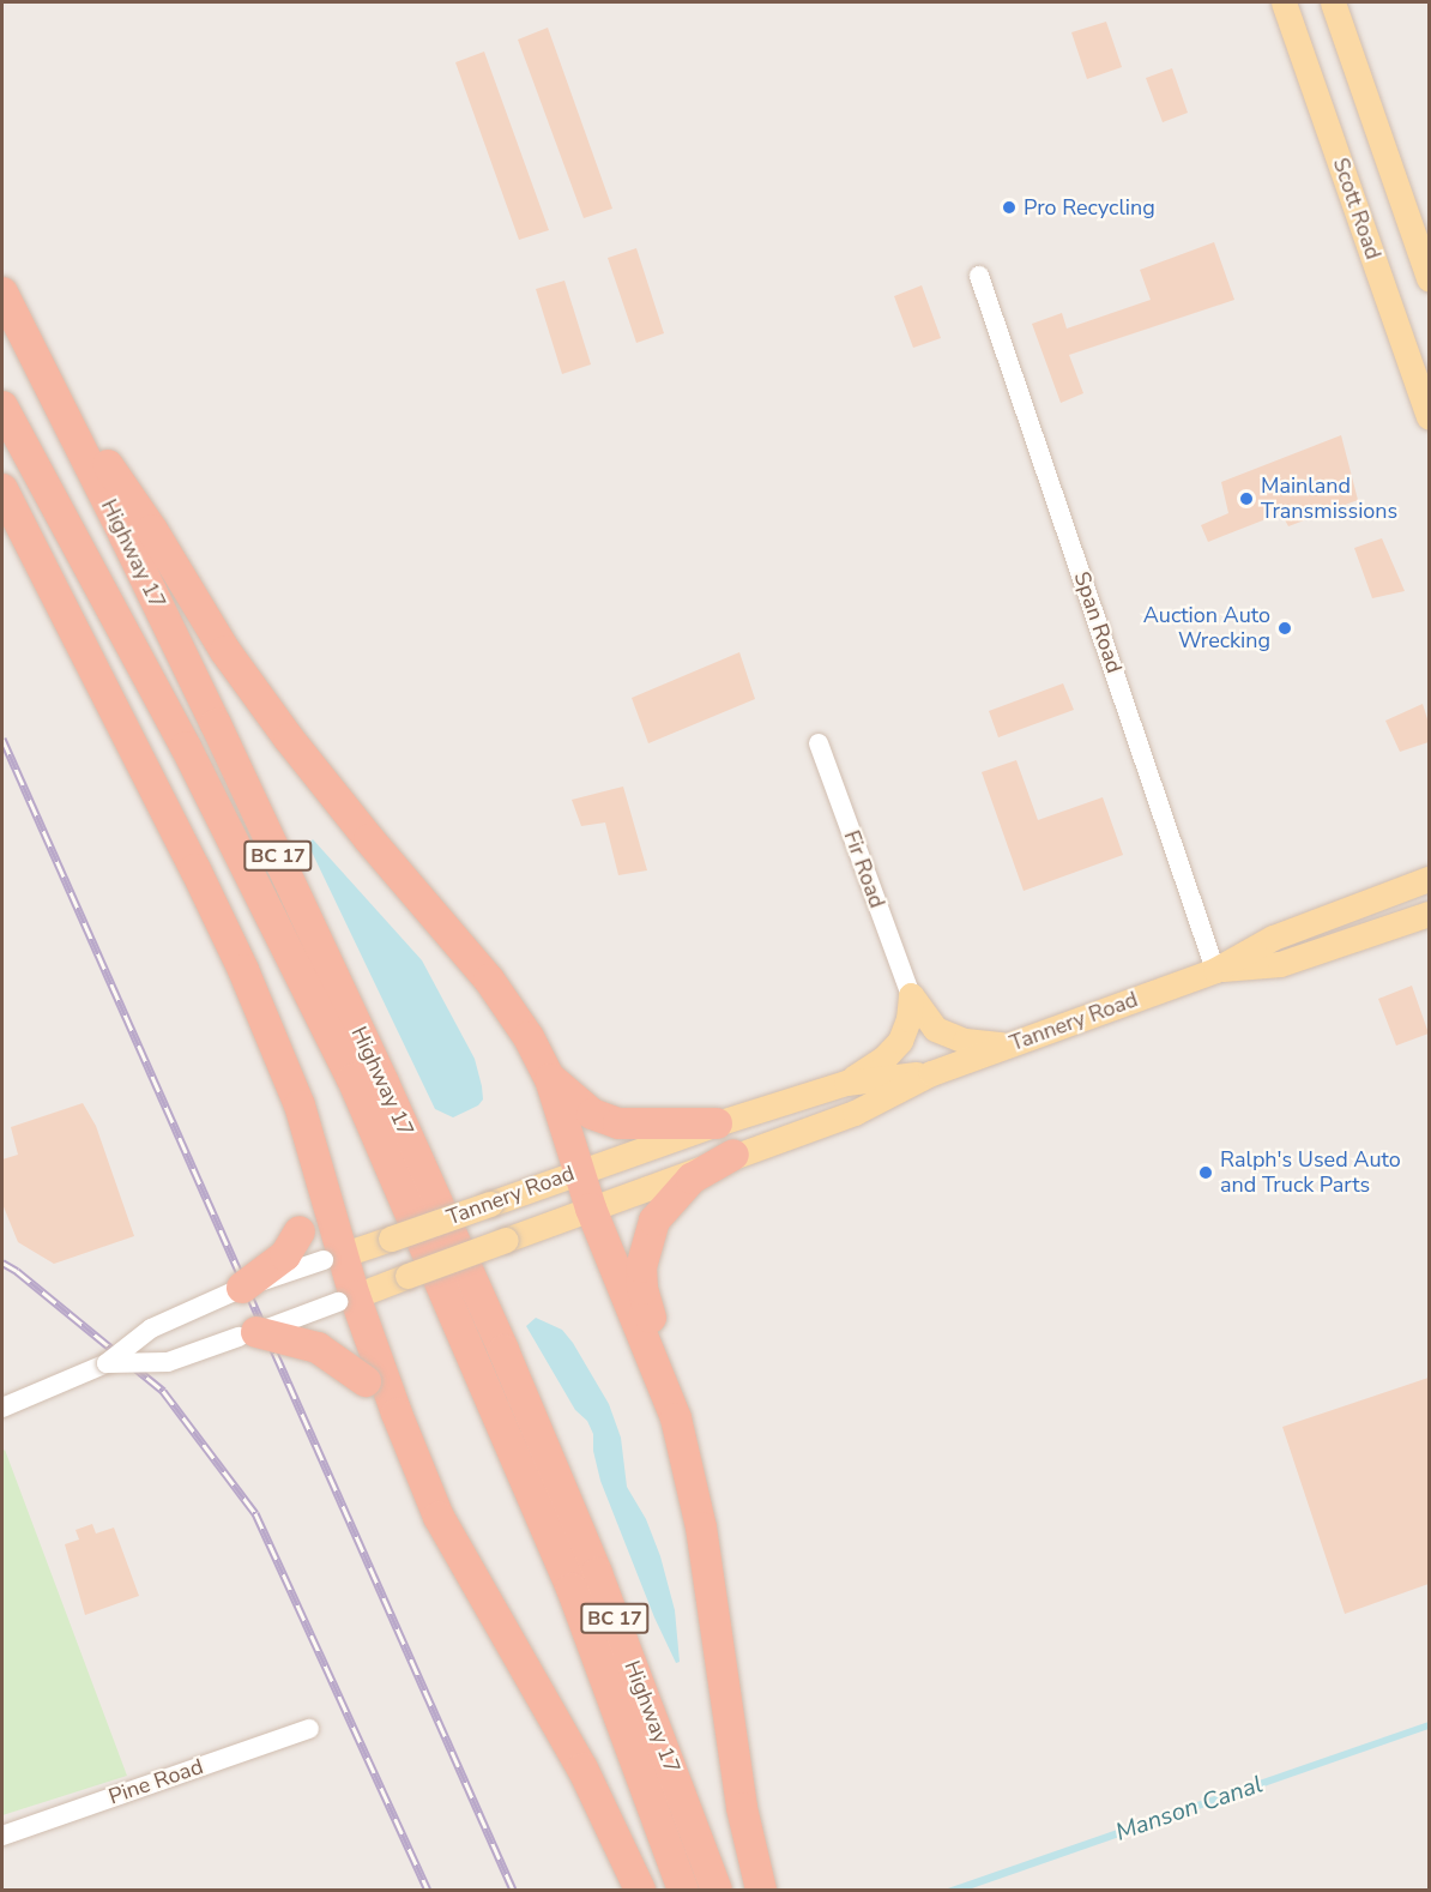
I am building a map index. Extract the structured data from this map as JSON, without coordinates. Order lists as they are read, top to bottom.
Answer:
{
  "streets": {
    "highway": ["Highway 17", "BC 17"],
    "main road": ["Scott Road", "Tannery Road"],
    "street": ["Span Road", "Fir Road", "Pine Road"]
  },
  "crossings": [
    ["Span Road", "Tannery Road"]
  ],
  "water": ["Manson Canal"],
  "places": [
    "Pro Recycling",
    "Mainland Transmissions",
    "Auction Auto Wrecking",
    "Ralph's Used Auto and Truck Parts"
  ]
}
